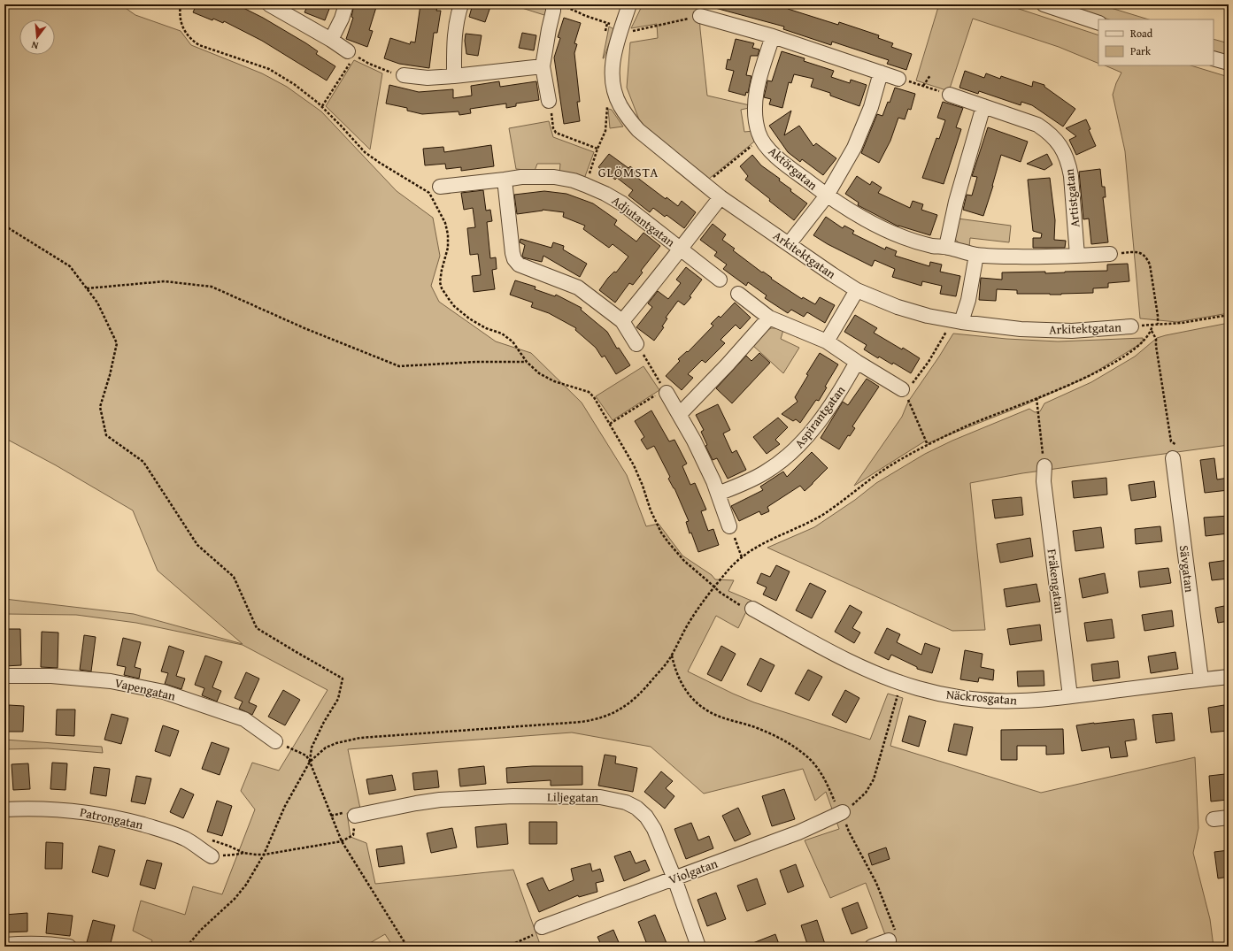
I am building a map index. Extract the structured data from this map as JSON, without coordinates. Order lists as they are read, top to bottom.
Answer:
{
  "streets": {
    "street": [
      "Aktörgatan",
      "Artistgatan",
      "Adjutantgatan",
      "Arkitektgatan",
      "Aspirantgatan",
      "Sävgatan",
      "Fräkengatan",
      "Vapengatan",
      "Näckrosgatan",
      "Liljegatan",
      "Patrongatan",
      "Violgatan"
    ]
  },
  "crossings": [
    ["Aktörgatan", "Arkitektgatan"],
    ["Adjutantgatan", "Arkitektgatan"],
    ["Sävgatan", "Näckrosgatan"],
    ["Fräkengatan", "Näckrosgatan"],
    ["Liljegatan", "Violgatan"]
  ],
  "districts": ["GLÖMSTA"],
  "legend": ["Road", "Park"],
  "north": "bottom"
}
